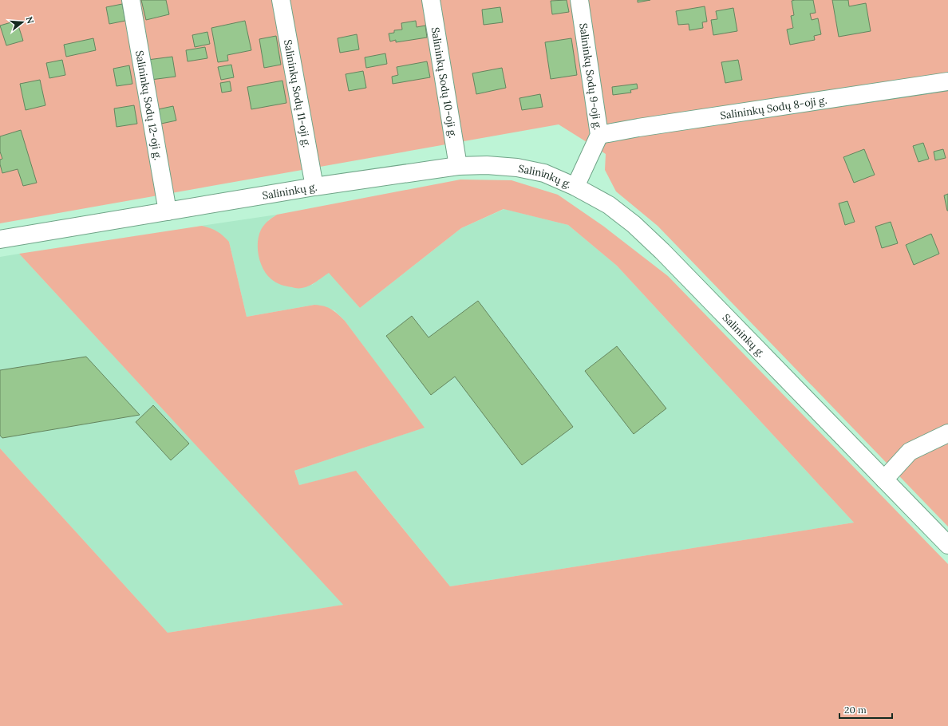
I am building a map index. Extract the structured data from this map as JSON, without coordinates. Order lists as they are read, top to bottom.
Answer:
{
  "streets": {
    "street": [
      "Salininkų Sodų 9-oji g.",
      "Salininkų Sodų 10-oji g.",
      "Salininkų Sodų 11-oji g.",
      "Salininkų Sodų 12-oji g.",
      "Salininkų Sodų 8-oji g.",
      "Salininkų g."
    ]
  },
  "crossings": [
    ["Salininkų Sodų 9-oji g.", "Salininkų Sodų 8-oji g."],
    ["Salininkų Sodų 9-oji g.", "Salininkų g."],
    ["Salininkų Sodų 10-oji g.", "Salininkų g."],
    ["Salininkų Sodų 11-oji g.", "Salininkų g."],
    ["Salininkų Sodų 12-oji g.", "Salininkų g."]
  ],
  "scale_bar": "20 m",
  "north": "right"
}
